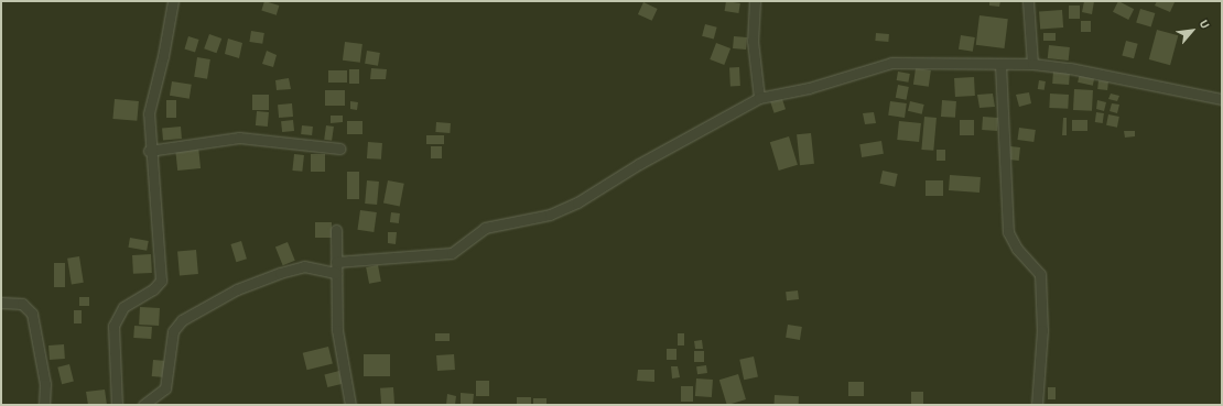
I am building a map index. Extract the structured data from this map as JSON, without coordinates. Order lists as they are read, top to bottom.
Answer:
{
  "north": "top right"
}
